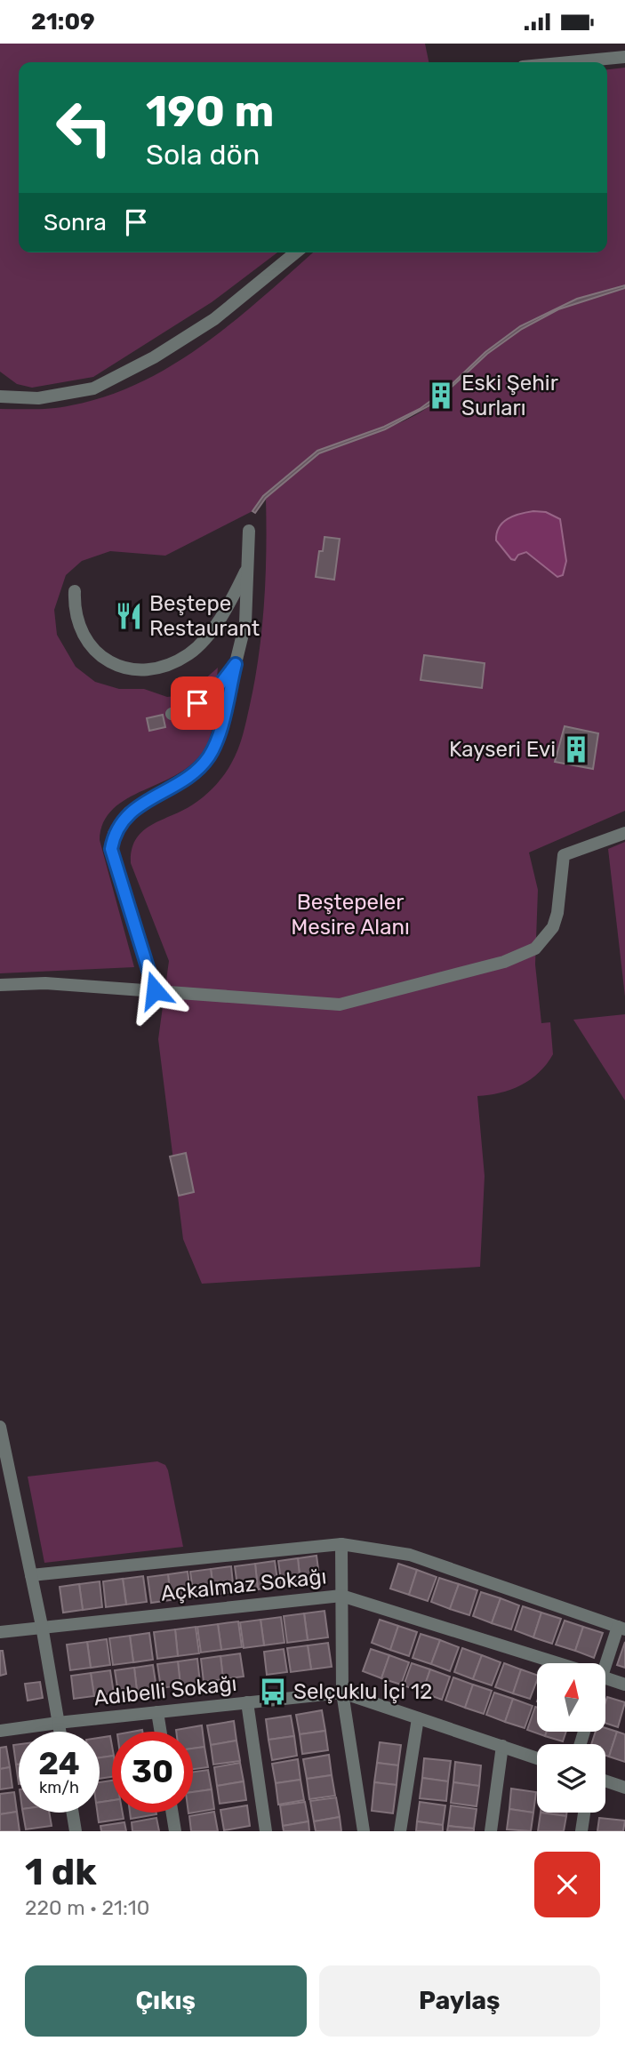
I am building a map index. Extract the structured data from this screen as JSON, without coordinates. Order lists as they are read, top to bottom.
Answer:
{
  "streets": {
    "street": ["Açkalmaz Sokağı", "Adıbelli Sokağı"]
  },
  "parks": ["Beştepeler Mesire Alanı"],
  "places": {
    "building": ["Eski Şehir Surları", "Kayseri Evi"],
    "restaurant": ["Beştepe Restaurant"],
    "bus stop": ["Selçuklu İçi 12"]
  },
  "north": "top",
  "page": {
    "status": "21:09",
    "turn": ["190 m", "Sola dön"],
    "then": "Sonra",
    "speed": "24 km/h",
    "limit": "30",
    "heading": ["1 dk", "220 m · 21:10"],
    "buttons": ["Çıkış", "Paylaş"]
  }
}
